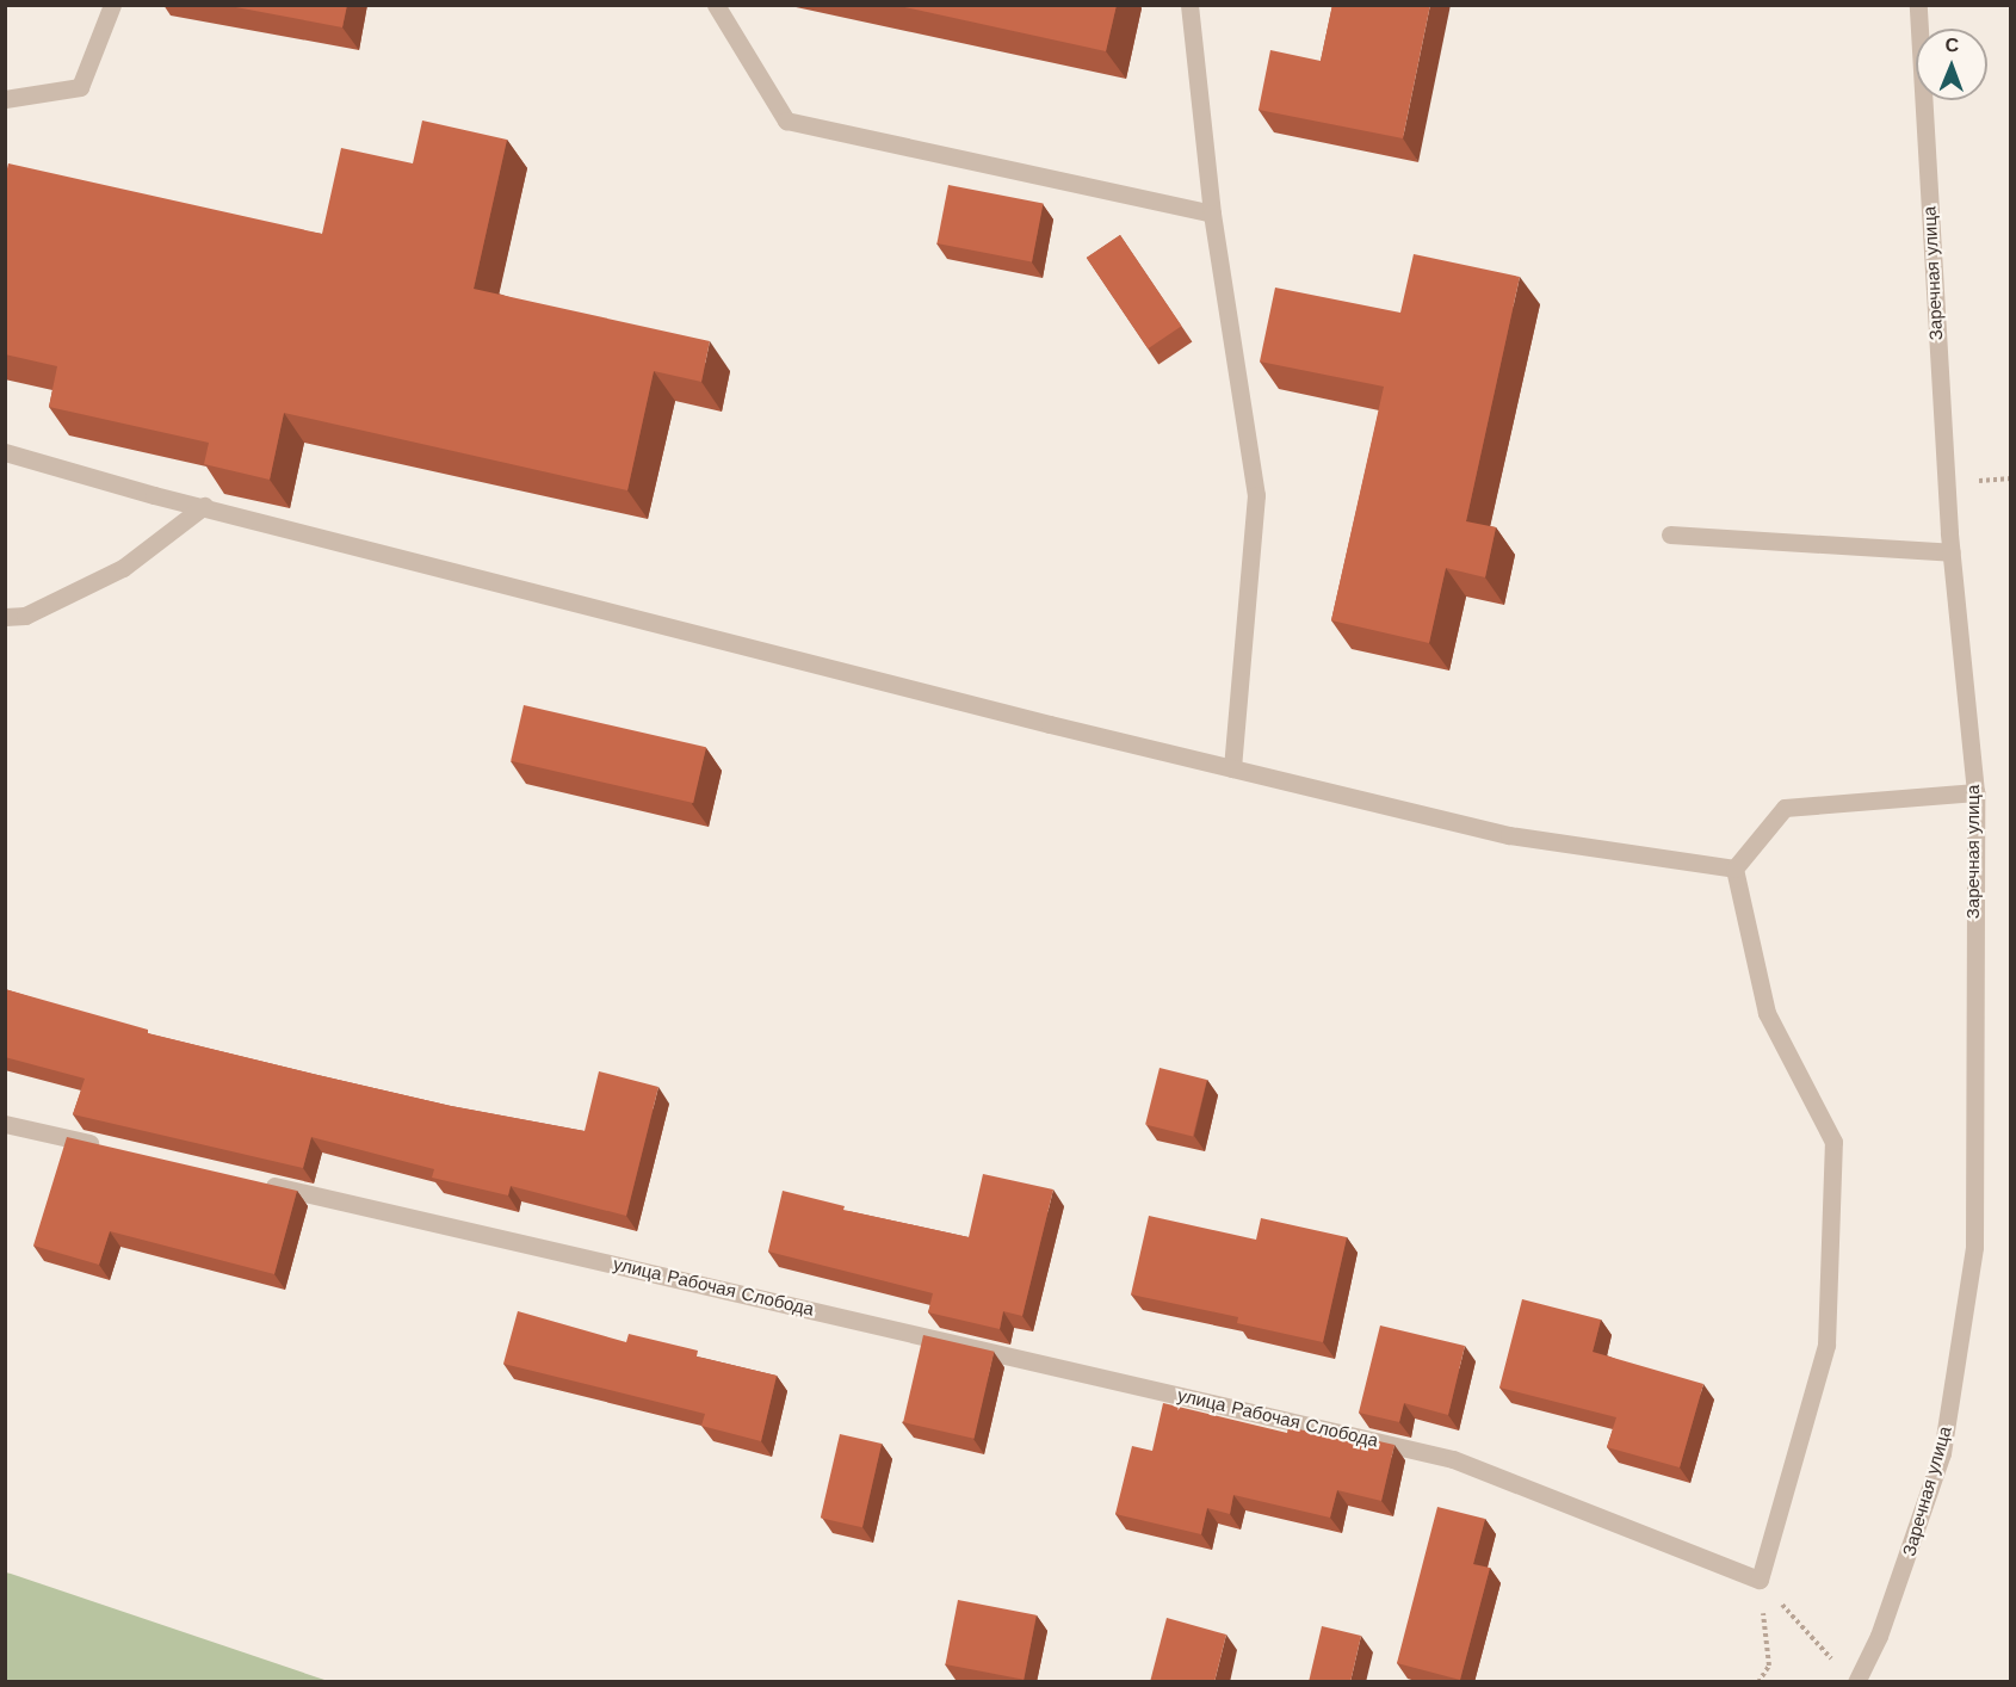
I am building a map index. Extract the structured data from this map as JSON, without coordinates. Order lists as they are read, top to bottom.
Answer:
{
  "streets": {
    "street": ["Заречная улица", "улица Рабочая Слобода"]
  },
  "north": "top"
}
